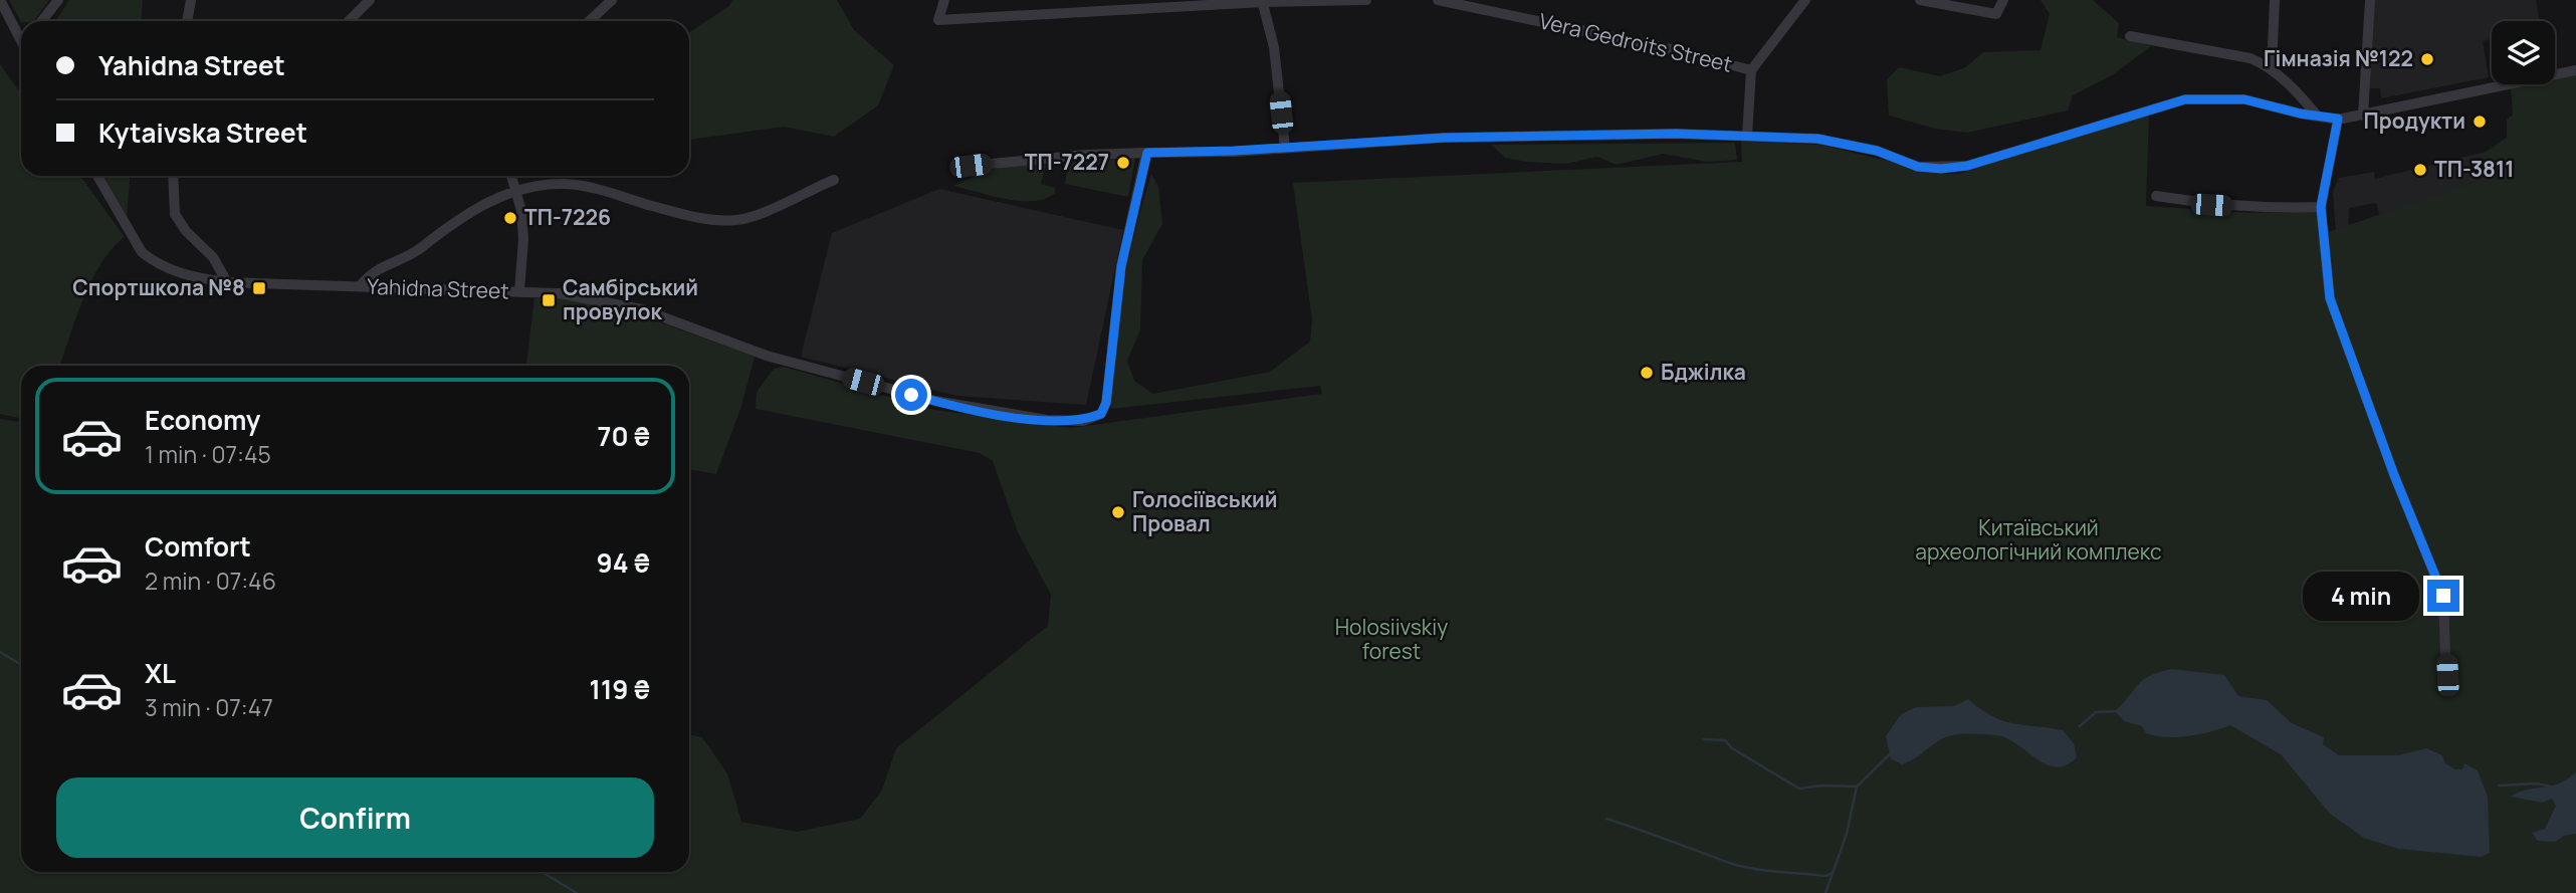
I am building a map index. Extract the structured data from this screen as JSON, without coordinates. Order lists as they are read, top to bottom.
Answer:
{
  "streets": {
    "street": ["Vera Gedroits Street", "Yahidna Street"]
  },
  "parks": ["Китаївський археологічний комплекс", "Holosiivskiy forest"],
  "places": {
    "other": [
      "Гімназія №122",
      "Продукти",
      "ТП-7227",
      "ТП-3811",
      "ТП-7226",
      "Бджілка",
      "Голосіївський Провал"
    ],
    "transit": ["Спортшкола №8", "Самбірський провулок"]
  },
  "page": {
    "banner": ["Yahidna Street", "Kytaivska Street"],
    "list": [
      {
        "name": "Economy",
        "note": "1 min · 07:45",
        "value": "70 ₴"
      },
      {
        "name": "Comfort",
        "note": "2 min · 07:46",
        "value": "94 ₴"
      },
      {
        "name": "XL",
        "note": "3 min · 07:47",
        "value": "119 ₴"
      }
    ],
    "bubble": "4 min",
    "buttons": "Confirm"
  }
}
